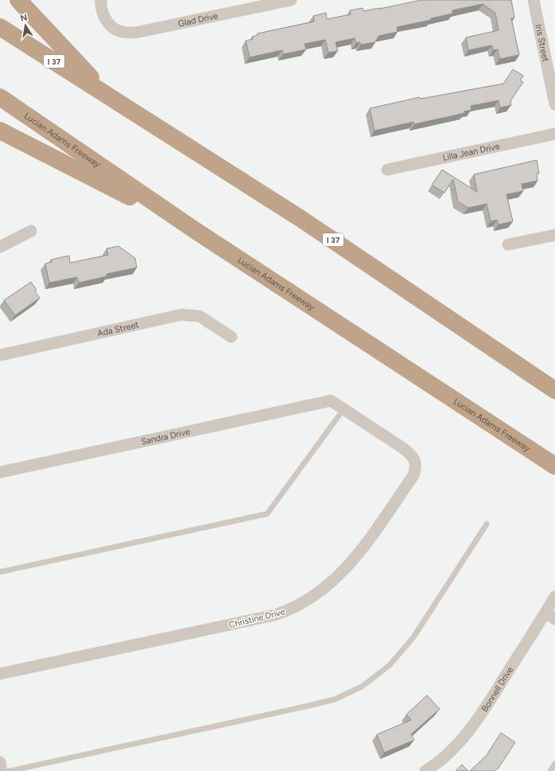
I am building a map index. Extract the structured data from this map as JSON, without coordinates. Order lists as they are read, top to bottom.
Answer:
{
  "streets": {
    "highway": ["I 37", "Lucian Adams Freeway"],
    "street": [
      "Glad Drive",
      "Iris Street",
      "Lilla Jean Drive",
      "Ada Street",
      "Sandra Drive",
      "Christine Drive",
      "Bonnell Drive"
    ]
  },
  "crossings": [
    ["Sandra Drive", "Christine Drive"]
  ],
  "north": "top"
}
